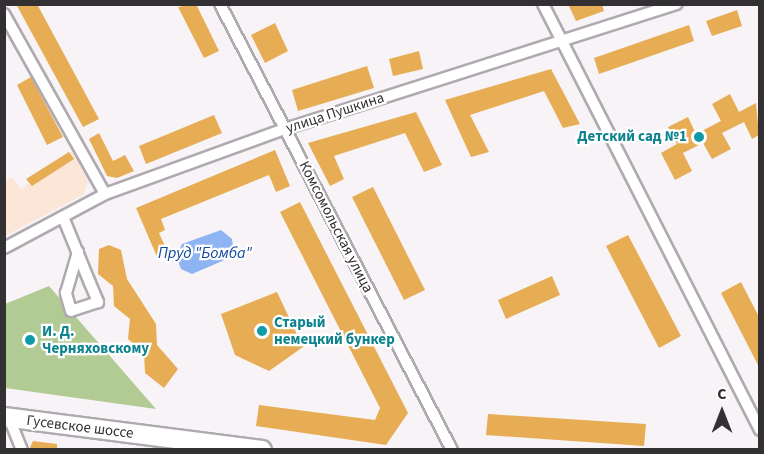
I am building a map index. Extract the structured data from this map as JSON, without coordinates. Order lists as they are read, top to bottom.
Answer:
{
  "streets": {
    "highway": ["Гусевское шоссе"],
    "street": ["улица Пушкина", "Комсомольская улица"]
  },
  "crossings": [
    ["улица Пушкина", "Комсомольская улица"]
  ],
  "water": ["Пруд \"Бомба\""],
  "places": ["Детский сад №1", "Старый немецкий бункер", "И. Д. Черняховскому"],
  "north": "top"
}
